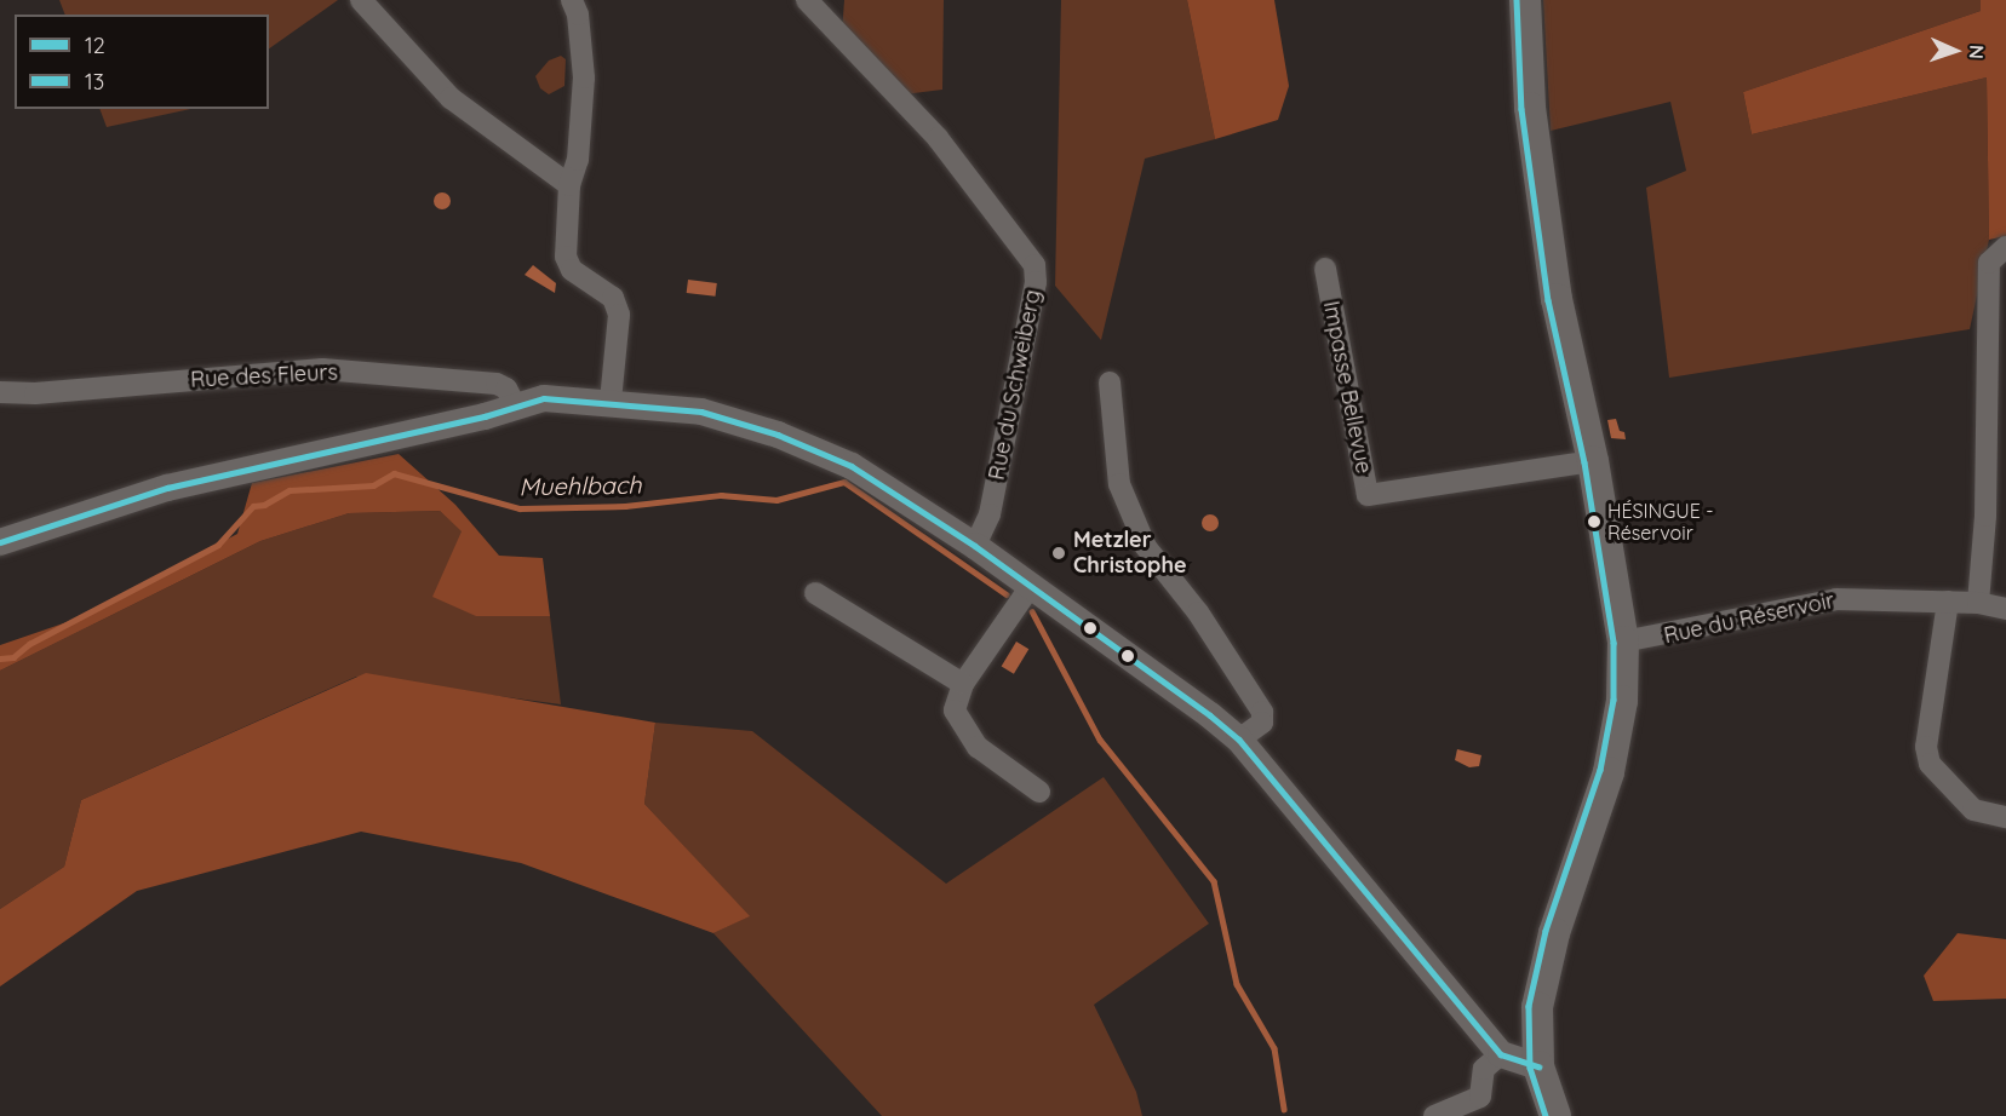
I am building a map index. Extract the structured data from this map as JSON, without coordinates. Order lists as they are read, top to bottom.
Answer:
{
  "streets": {
    "street": [
      "Rue des Fleurs",
      "Rue du Schweiberg",
      "Impasse Bellevue",
      "Rue du Réservoir"
    ]
  },
  "water": ["Muehlbach"],
  "places": ["HÉSINGUE - Réservoir", "Metzler Christophe"],
  "lines": ["transit line 13", "transit line 12"],
  "legend": ["12", "13"],
  "north": "right"
}
